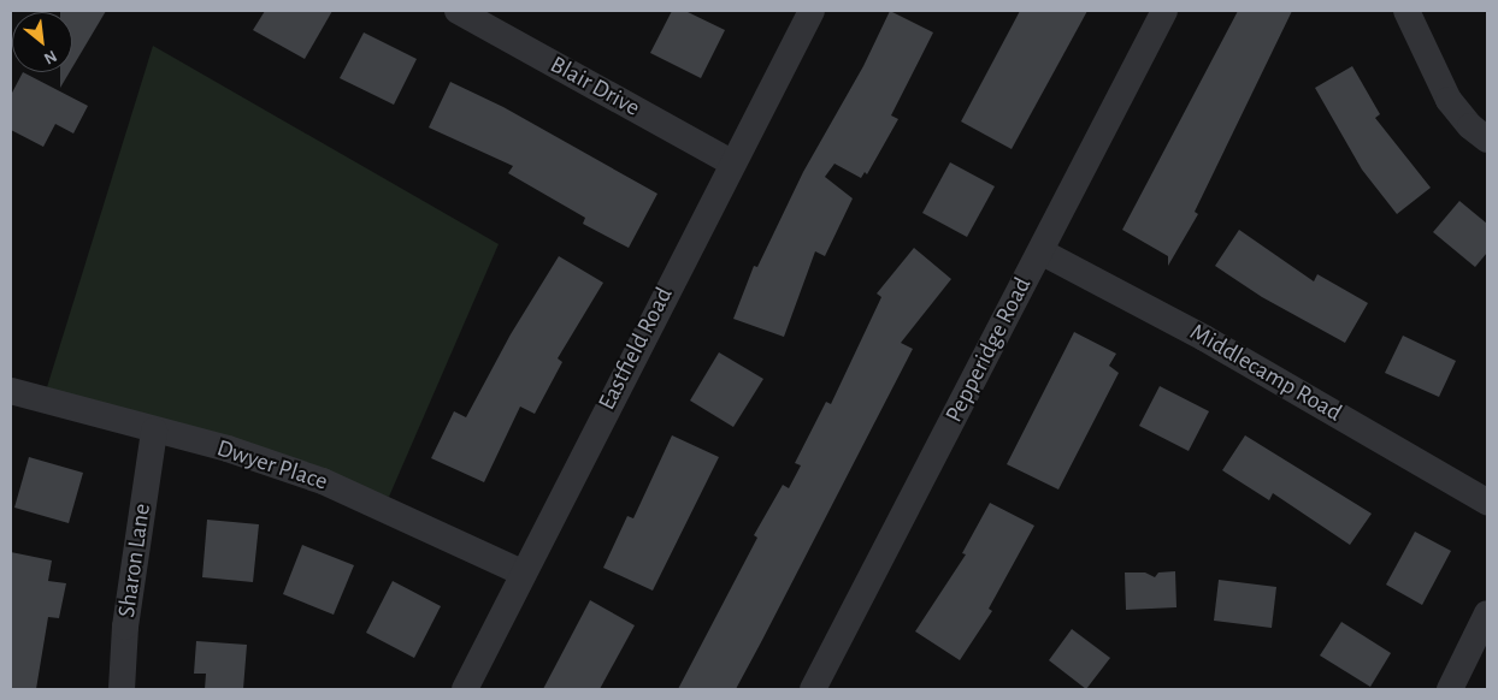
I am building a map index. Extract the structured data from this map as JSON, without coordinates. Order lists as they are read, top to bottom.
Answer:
{
  "streets": {
    "street": [
      "Blair Drive",
      "Eastfield Road",
      "Pepperidge Road",
      "Middlecamp Road",
      "Dwyer Place",
      "Sharon Lane"
    ]
  },
  "crossings": [
    ["Blair Drive", "Eastfield Road"],
    ["Eastfield Road", "Dwyer Place"],
    ["Pepperidge Road", "Middlecamp Road"],
    ["Dwyer Place", "Sharon Lane"]
  ],
  "north": "bottom right"
}
